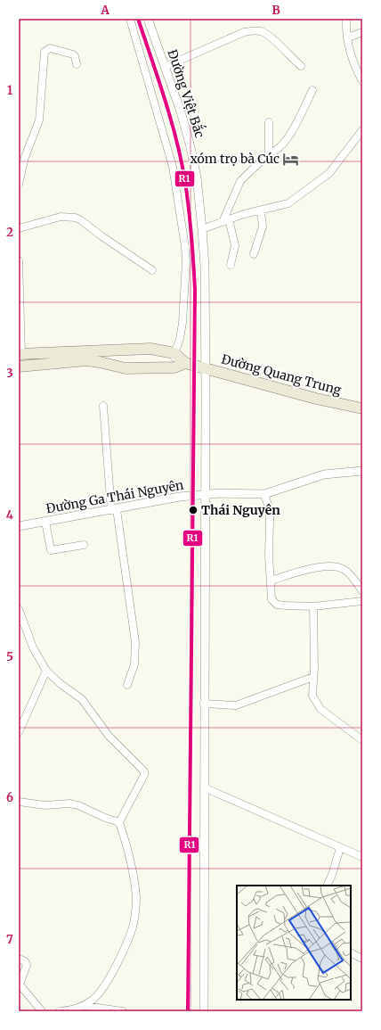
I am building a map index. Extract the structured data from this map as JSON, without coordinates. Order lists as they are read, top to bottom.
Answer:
{
  "streets": {
    "main road": ["Đường Quang Trung"],
    "street": ["Đường Việt Bắc", "Đường Ga Thái Nguyên"]
  },
  "crossings": [
    ["Đường Việt Bắc", "Đường Quang Trung"],
    ["Đường Việt Bắc", "Đường Ga Thái Nguyên"]
  ],
  "places": {
    "hotel": ["xóm trọ bà Cúc"],
    "other": ["Thái Nguyên"]
  },
  "lines": ["transit line R1"],
  "grid": {
    "columns": ["A", "B"],
    "rows": [
      "1",
      "2",
      "3",
      "4",
      "5",
      "6",
      "7"
    ]
  }
}
